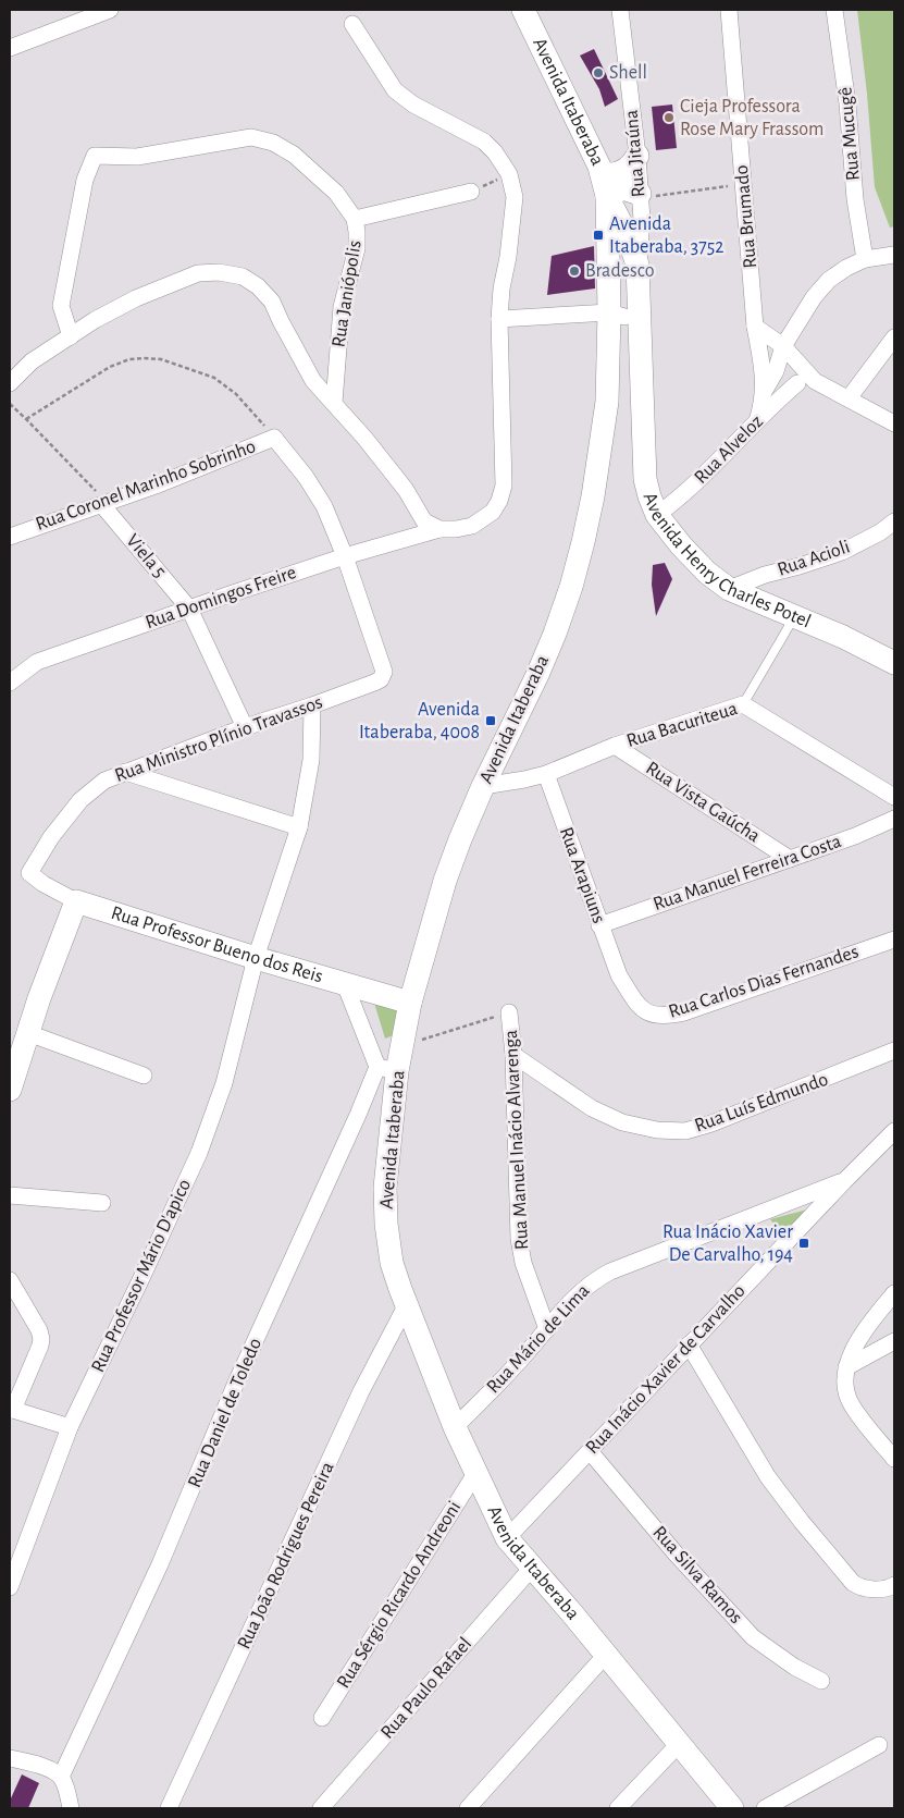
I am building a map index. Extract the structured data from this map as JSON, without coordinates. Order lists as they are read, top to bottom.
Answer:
{
  "streets": {
    "main road": ["Avenida Itaberaba", "Avenida Henry Charles Potel", "Rua Professor Bueno dos Reis"],
    "street": [
      "Rua Mucugê",
      "Rua Jitaúna",
      "Rua Brumado",
      "Rua Janiópolis",
      "Rua Alveloz",
      "Rua Coronel Marinho Sobrinho",
      "Viela 5",
      "Rua Acioli",
      "Rua Domingos Freire",
      "Rua Bacuriteua",
      "Rua Ministro Plínio Travassos",
      "Rua Vista Gaúcha",
      "Rua Manuel Ferreira Costa",
      "Rua Arapiuns",
      "Rua Carlos Dias Fernandes",
      "Rua Luís Edmundo",
      "Rua Manuel Inácio Alvarenga",
      "Rua Professor Mário D'apico",
      "Rua Mário de Lima",
      "Rua Inácio Xavier de Carvalho",
      "Rua Daniel de Toledo",
      "Rua João Rodrigues Pereira",
      "Rua Silva Ramos",
      "Rua Sérgio Ricardo Andreoni",
      "Rua Paulo Rafael"
    ]
  },
  "crossings": [
    ["Avenida Itaberaba", "Rua Jitaúna"],
    ["Avenida Itaberaba", "Avenida Henry Charles Potel"],
    ["Avenida Itaberaba", "Rua Bacuriteua"],
    ["Avenida Itaberaba", "Rua Professor Bueno dos Reis"],
    ["Avenida Itaberaba", "Rua Mário de Lima"],
    ["Avenida Itaberaba", "Rua Inácio Xavier de Carvalho"],
    ["Avenida Itaberaba", "Rua Daniel de Toledo"],
    ["Avenida Itaberaba", "Rua João Rodrigues Pereira"],
    ["Avenida Itaberaba", "Rua Sérgio Ricardo Andreoni"],
    ["Avenida Itaberaba", "Rua Paulo Rafael"],
    ["Rua Mucugê", "Rua Alveloz"],
    ["Rua Brumado", "Rua Alveloz"],
    ["Rua Alveloz", "Avenida Henry Charles Potel"],
    ["Rua Coronel Marinho Sobrinho", "Viela 5"],
    ["Rua Coronel Marinho Sobrinho", "Rua Domingos Freire"],
    ["Rua Coronel Marinho Sobrinho", "Rua Ministro Plínio Travassos"],
    ["Avenida Henry Charles Potel", "Rua Acioli"],
    ["Viela 5", "Rua Domingos Freire"],
    ["Viela 5", "Rua Ministro Plínio Travassos"],
    ["Rua Bacuriteua", "Rua Vista Gaúcha"],
    ["Rua Bacuriteua", "Rua Arapiuns"],
    ["Rua Ministro Plínio Travassos", "Rua Professor Bueno dos Reis"],
    ["Rua Ministro Plínio Travassos", "Rua Professor Mário D'apico"],
    ["Rua Vista Gaúcha", "Rua Manuel Ferreira Costa"],
    ["Rua Manuel Ferreira Costa", "Rua Arapiuns"],
    ["Rua Arapiuns", "Rua Carlos Dias Fernandes"],
    ["Rua Professor Bueno dos Reis", "Rua Professor Mário D'apico"],
    ["Rua Luís Edmundo", "Rua Manuel Inácio Alvarenga"],
    ["Rua Manuel Inácio Alvarenga", "Rua Mário de Lima"],
    ["Rua Mário de Lima", "Rua Inácio Xavier de Carvalho"],
    ["Rua Inácio Xavier de Carvalho", "Rua Silva Ramos"]
  ],
  "places": {
    "other": ["Shell", "Cieja Professora Rose Mary Frassom", "Bradesco"],
    "transit": ["Avenida Itaberaba, 3752", "Avenida Itaberaba, 4008", "Rua Inácio Xavier De Carvalho, 194"]
  }
}
